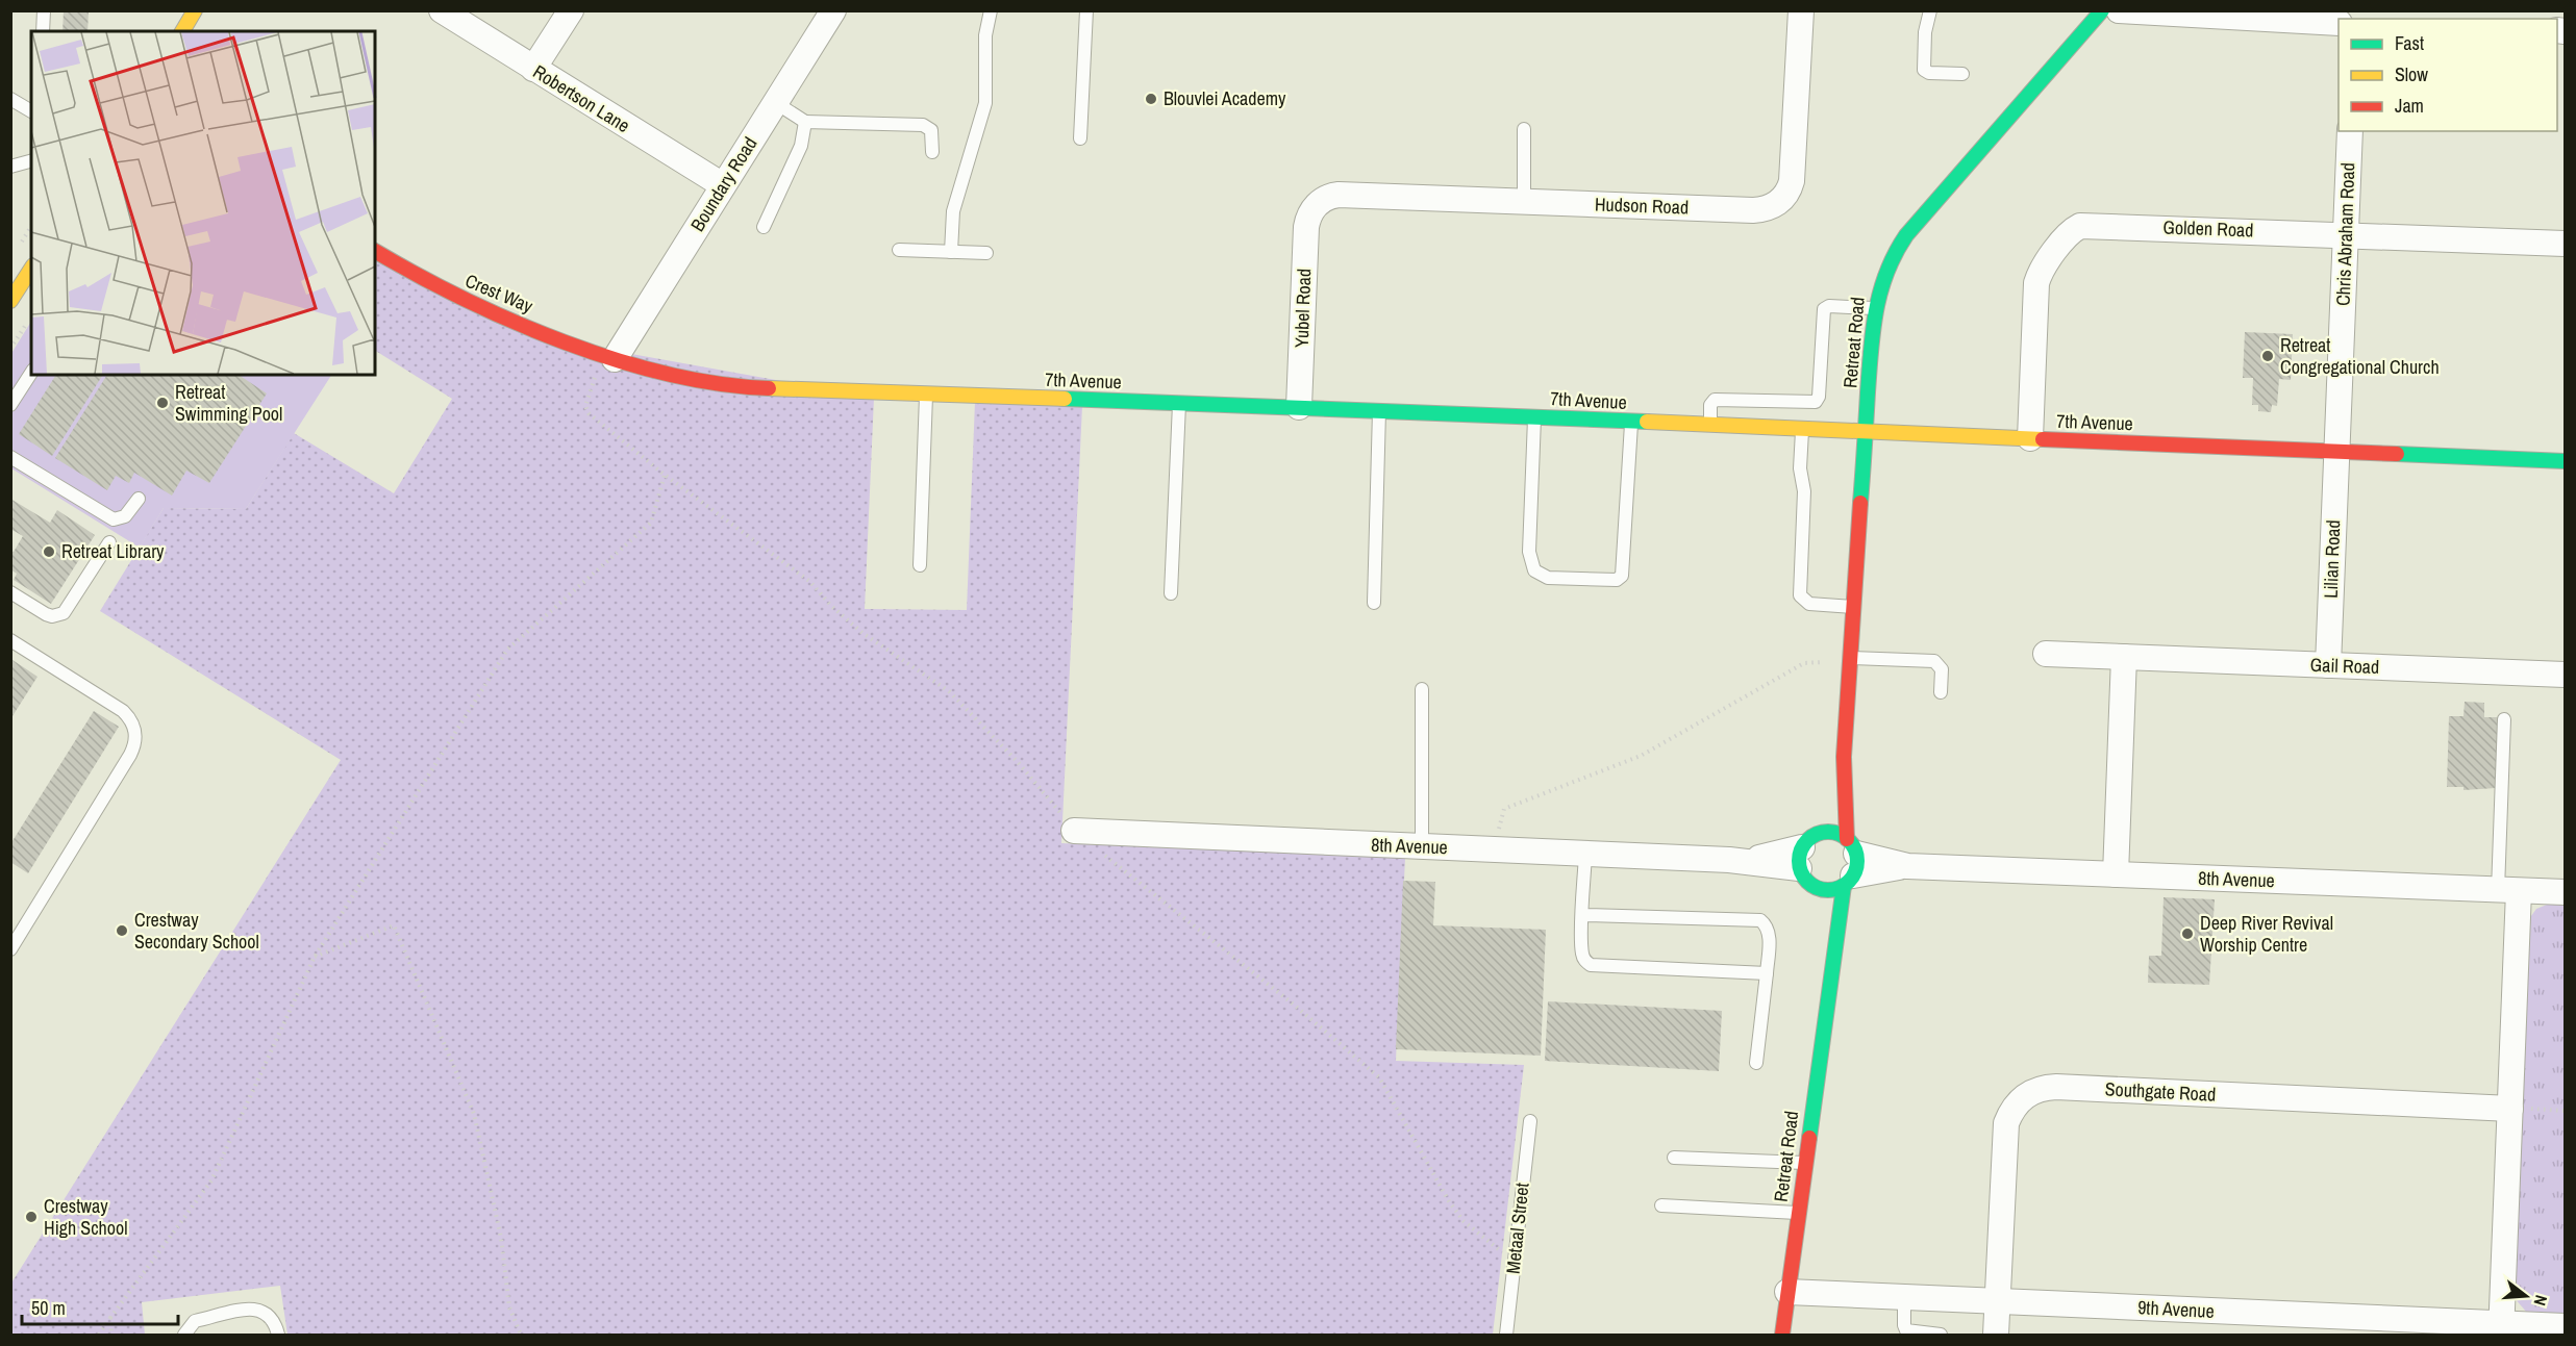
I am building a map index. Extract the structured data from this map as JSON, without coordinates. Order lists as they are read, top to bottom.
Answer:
{
  "streets": {
    "street": [
      "Robertson Lane",
      "Boundary Road",
      "Hudson Road",
      "Golden Road",
      "Chris Abraham Road",
      "Crest Way",
      "Yubel Road",
      "Retreat Road",
      "7th Avenue",
      "Lilian Road",
      "Gail Road",
      "8th Avenue",
      "Southgate Road",
      "9th Avenue"
    ],
    "lane": ["Metaal Street"]
  },
  "crossings": [
    ["Robertson Lane", "Boundary Road"],
    ["Boundary Road", "Crest Way"],
    ["Boundary Road", "7th Avenue"],
    ["Hudson Road", "Yubel Road"],
    ["Golden Road", "Chris Abraham Road"],
    ["Golden Road", "7th Avenue"],
    ["Chris Abraham Road", "7th Avenue"],
    ["Chris Abraham Road", "Lilian Road"],
    ["Crest Way", "7th Avenue"],
    ["Yubel Road", "7th Avenue"],
    ["Retreat Road", "7th Avenue"],
    ["Retreat Road", "8th Avenue"],
    ["Retreat Road", "9th Avenue"],
    ["7th Avenue", "Lilian Road"],
    ["Lilian Road", "Gail Road"],
    ["Southgate Road", "9th Avenue"]
  ],
  "places": [
    "Blouvlei Academy",
    "Retreat Congregational Church",
    "Retreat Swimming Pool",
    "Retreat Library",
    "Crestway Secondary School",
    "Deep River Revival Worship Centre",
    "Crestway High School"
  ],
  "legend": ["Fast", "Slow", "Jam"],
  "scale_bar": "50 m",
  "north": "right"
}
